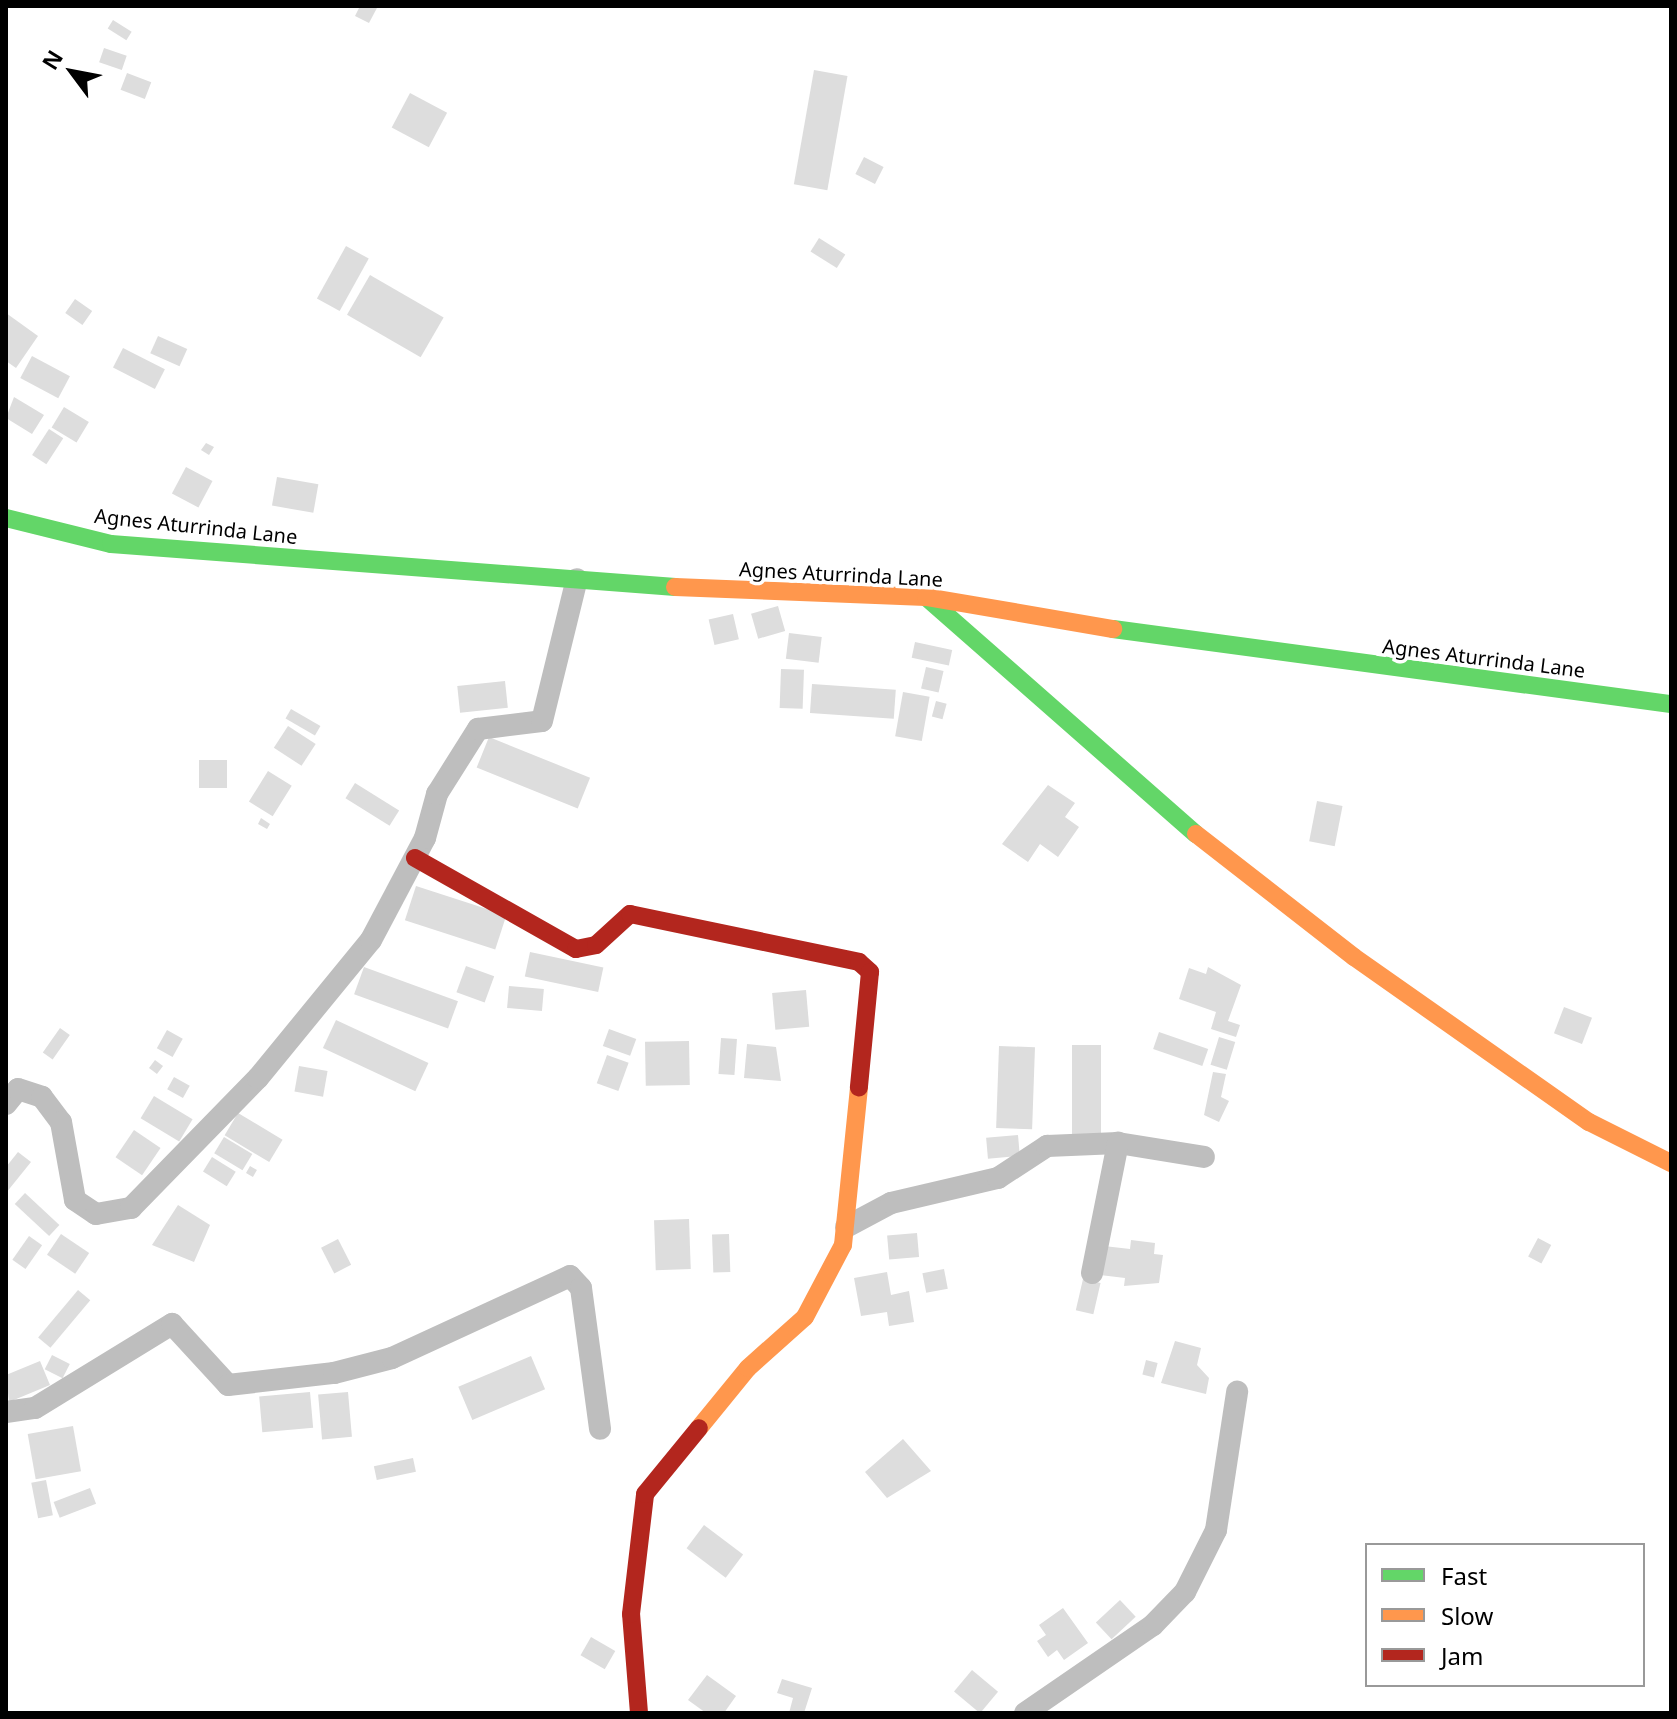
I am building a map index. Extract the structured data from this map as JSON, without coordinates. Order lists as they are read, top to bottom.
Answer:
{
  "streets": {
    "street": ["Agnes Aturrinda Lane"]
  },
  "legend": ["Fast", "Slow", "Jam"],
  "north": "top left"
}
